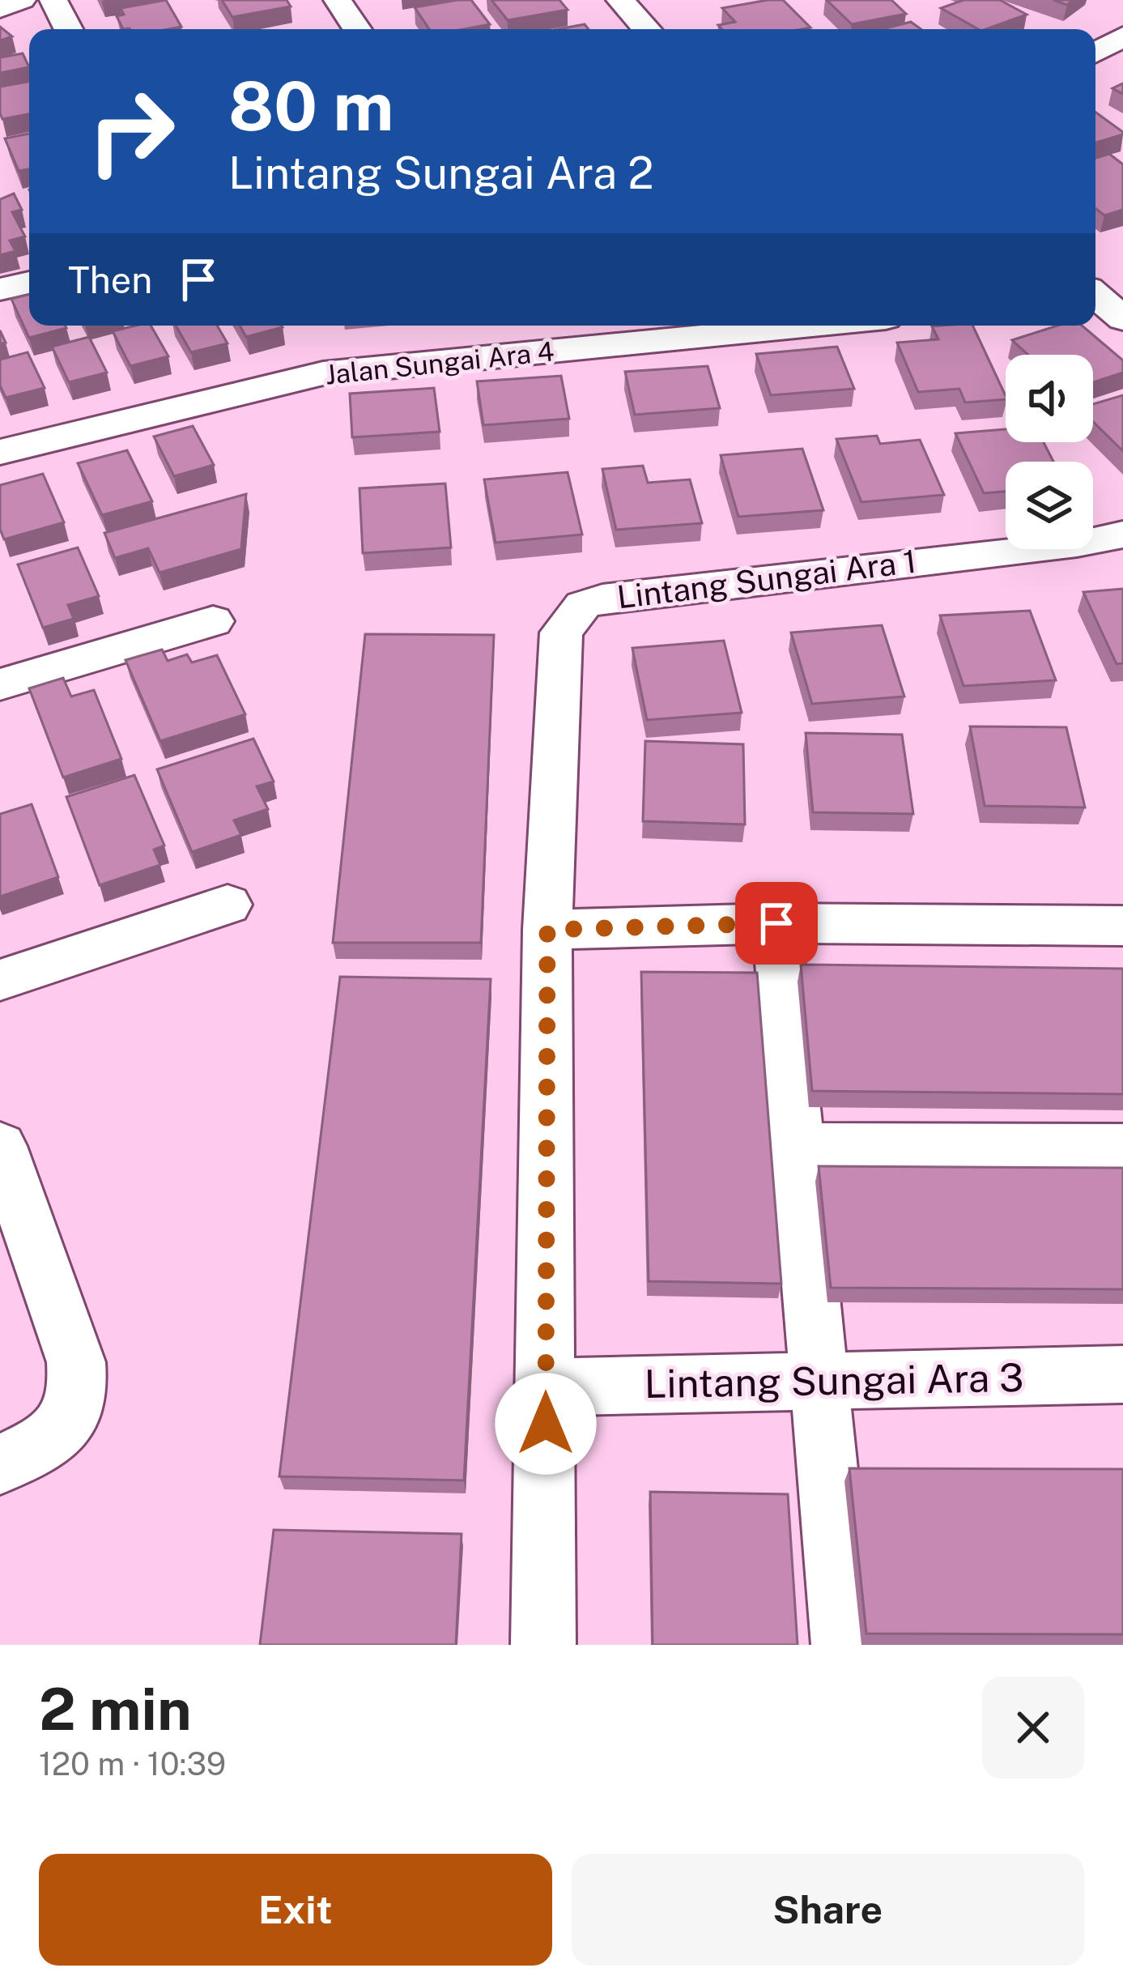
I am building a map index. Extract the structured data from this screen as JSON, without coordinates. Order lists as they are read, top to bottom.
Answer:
{
  "streets": {
    "street": ["Jalan Sungai Ara 4", "Lintang Sungai Ara 1", "Lintang Sungai Ara 3"]
  },
  "crossings": [
    ["Lintang Sungai Ara 1", "Lintang Sungai Ara 3"]
  ],
  "page": {
    "turn": ["80 m", "Lintang Sungai Ara 2"],
    "then": "Then",
    "heading": ["2 min", "120 m · 10:39"],
    "buttons": ["Exit", "Share"]
  }
}
